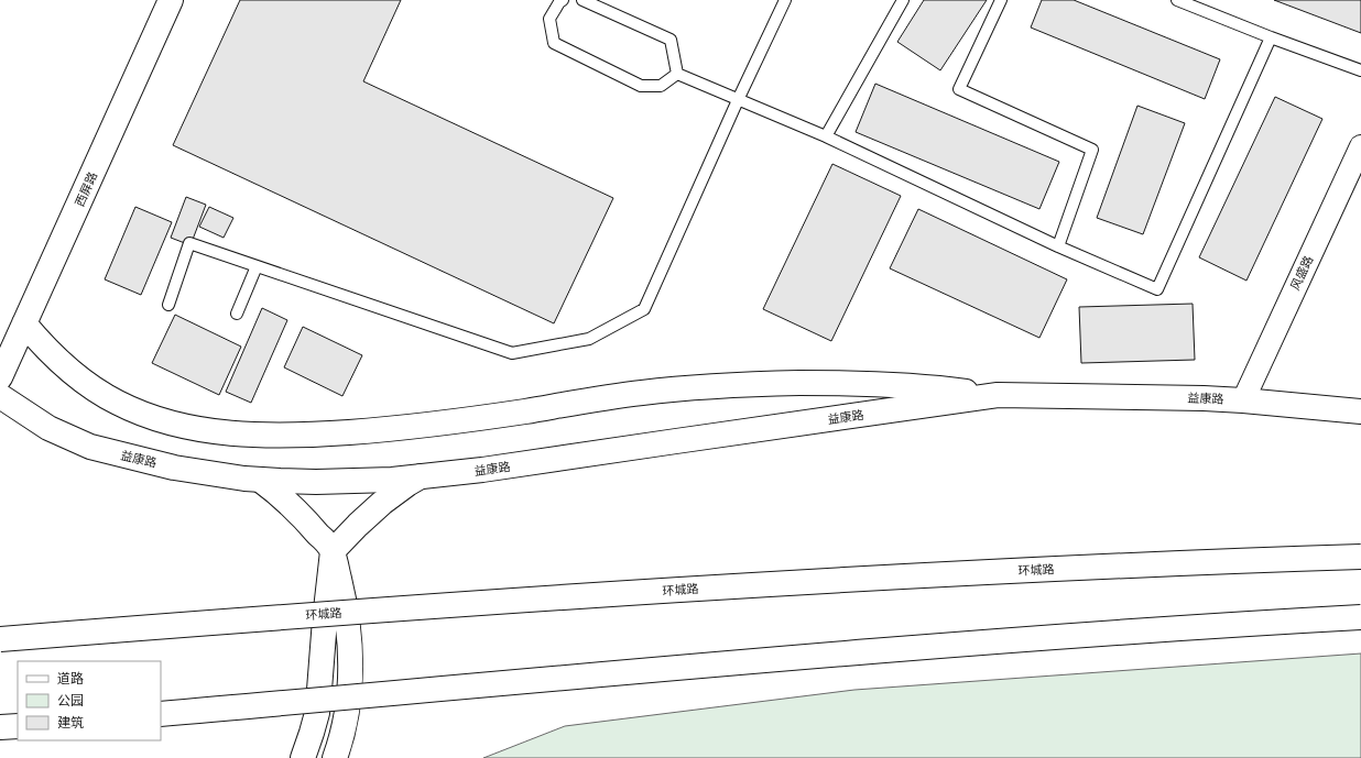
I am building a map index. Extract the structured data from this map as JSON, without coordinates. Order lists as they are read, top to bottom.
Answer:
{
  "streets": {
    "main road": ["西屏路", "益康路", "环城路"],
    "street": ["风盛路"]
  },
  "crossings": [
    ["西屏路", "益康路"],
    ["风盛路", "益康路"]
  ],
  "legend": ["道路", "公园", "建筑"]
}
